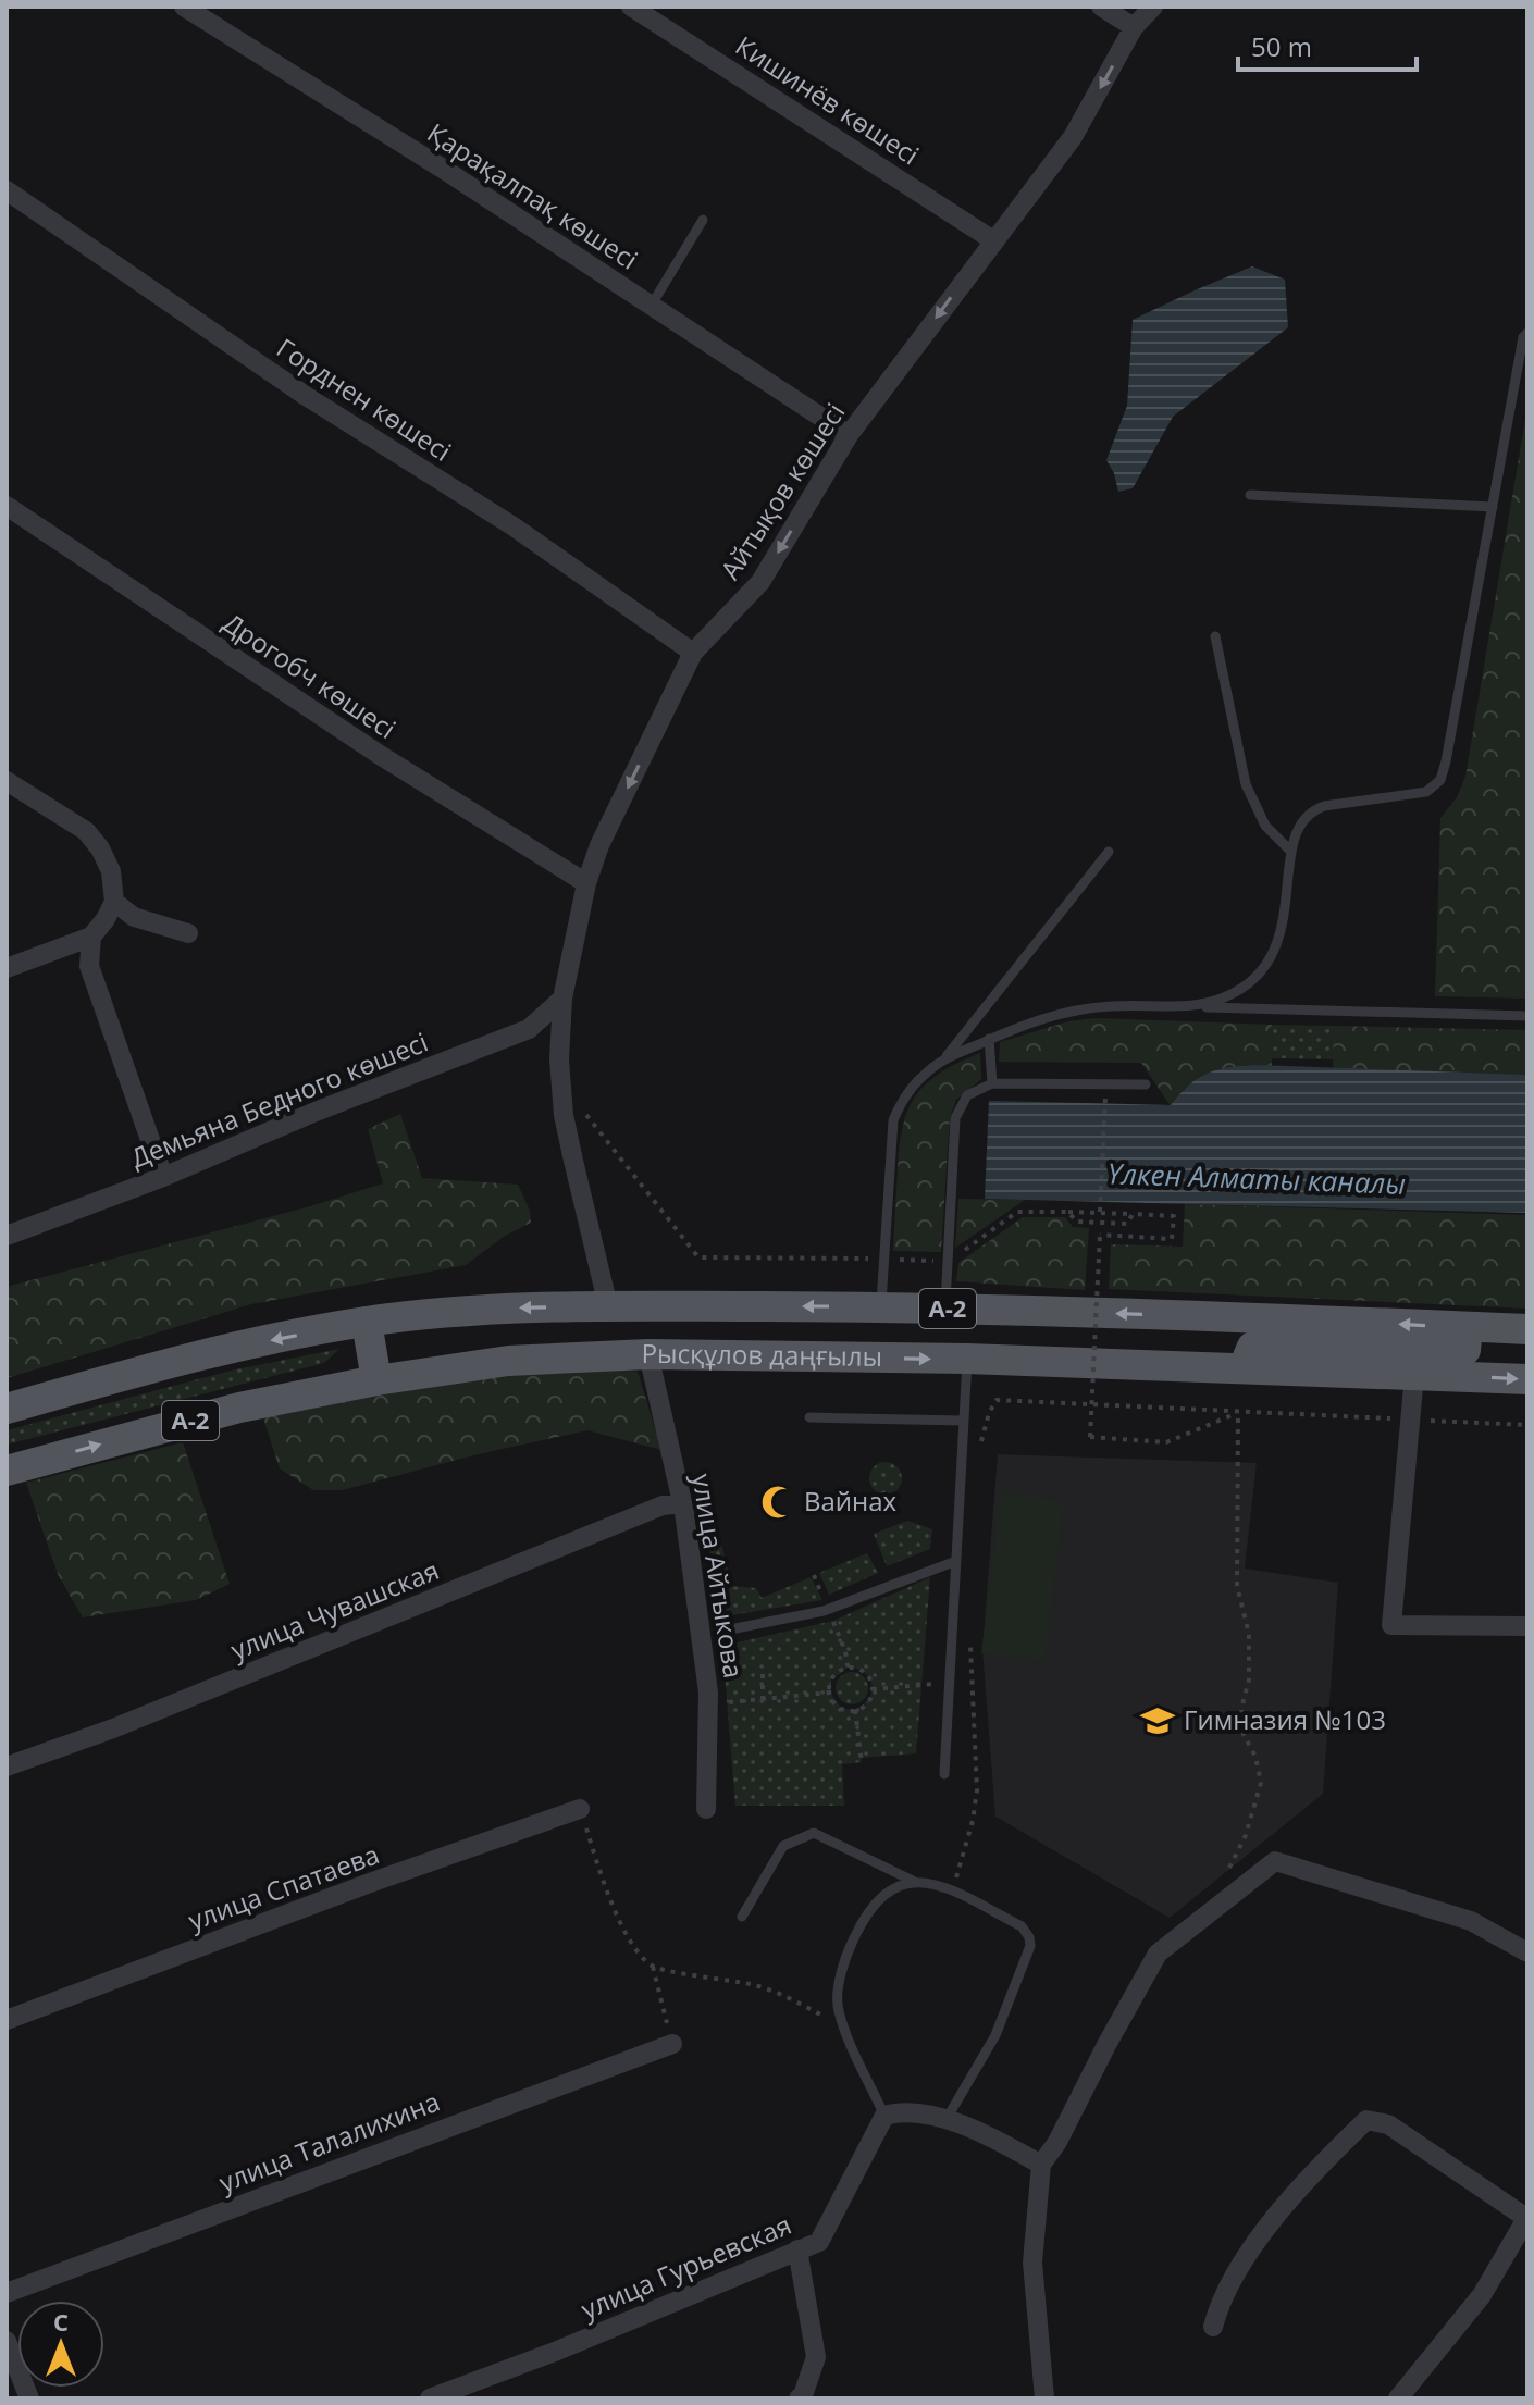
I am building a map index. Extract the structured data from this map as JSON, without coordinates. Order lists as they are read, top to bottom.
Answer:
{
  "streets": {
    "main road": ["A-2", "Рысқұлов даңғылы"],
    "street": [
      "Кишинёв көшесі",
      "Қарақалпақ көшесі",
      "Горднен көшесі",
      "Айтықов көшесі",
      "Дрогобч көшесі",
      "Демьяна Бедного көшесі",
      "улица Айтыкова",
      "улица Чувашская",
      "улица Спатаева",
      "улица Талалихина",
      "улица Гурьевская"
    ]
  },
  "crossings": [
    ["Кишинёв көшесі", "Айтықов көшесі"],
    ["Қарақалпақ көшесі", "Айтықов көшесі"],
    ["Горднен көшесі", "Айтықов көшесі"],
    ["Айтықов көшесі", "Дрогобч көшесі"],
    ["Айтықов көшесі", "Демьяна Бедного көшесі"],
    ["Айтықов көшесі", "Рысқұлов даңғылы"],
    ["Рысқұлов даңғылы", "улица Айтыкова"],
    ["улица Айтыкова", "улица Чувашская"]
  ],
  "one_way": ["Айтықов көшесі"],
  "water": ["Үлкен Алматы каналы"],
  "places": {
    "mosque": ["Вайнах"],
    "school or university": ["Гимназия №103"]
  },
  "scale_bar": "50 m",
  "north": "top"
}
